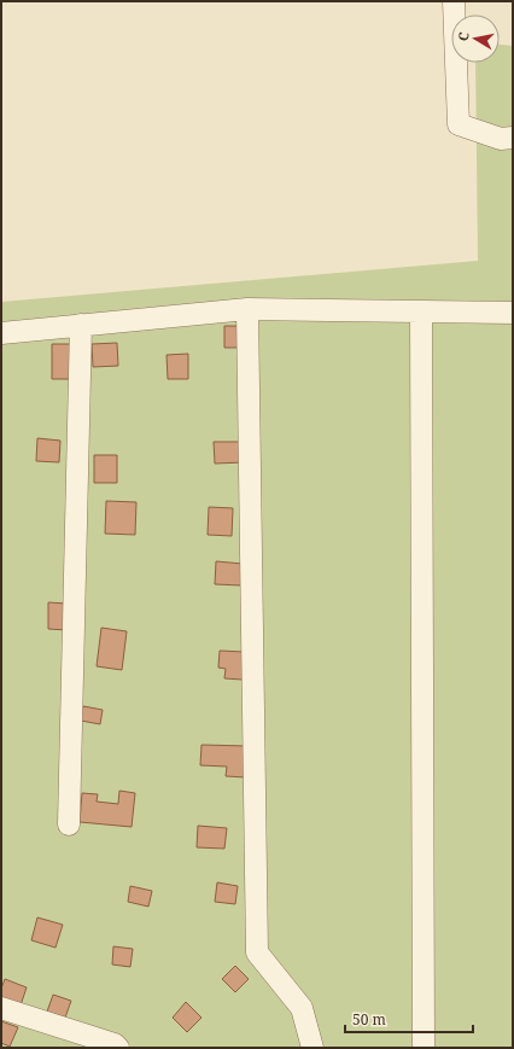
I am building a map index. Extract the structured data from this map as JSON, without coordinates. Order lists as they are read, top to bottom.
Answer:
{
  "scale_bar": "50 m",
  "north": "left"
}
